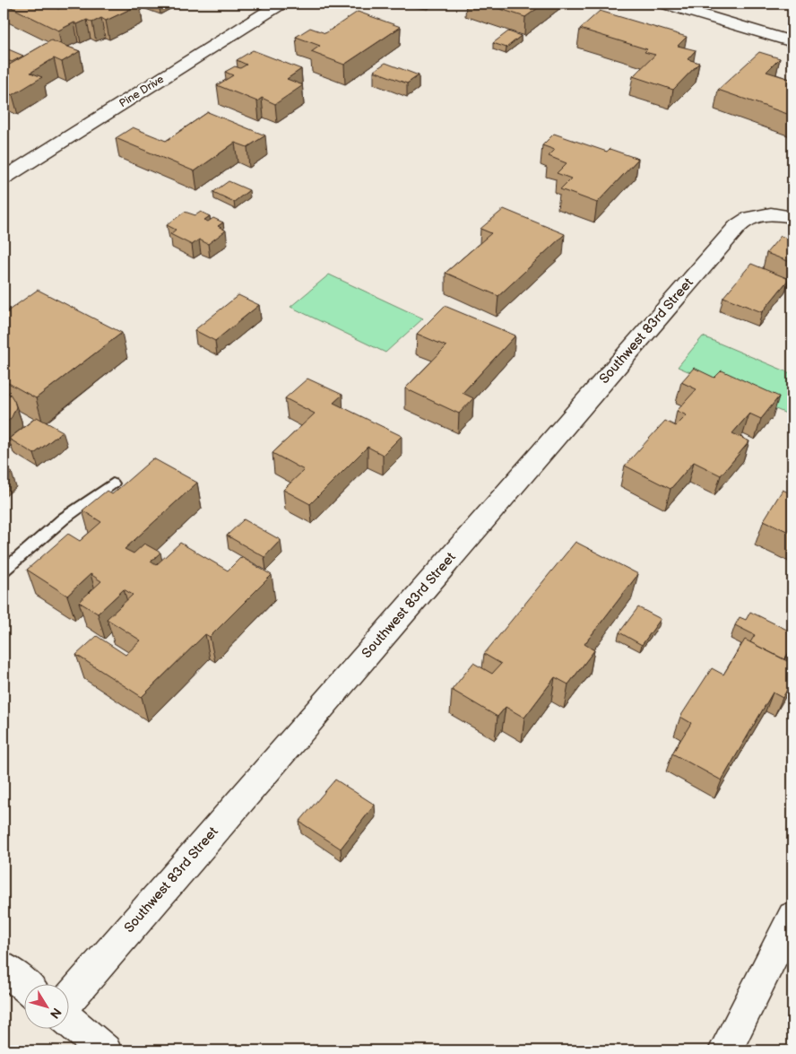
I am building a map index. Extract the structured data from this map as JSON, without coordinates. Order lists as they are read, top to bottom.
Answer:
{
  "streets": {
    "street": ["Pine Drive", "Southwest 83rd Street"]
  },
  "north": "bottom right"
}
